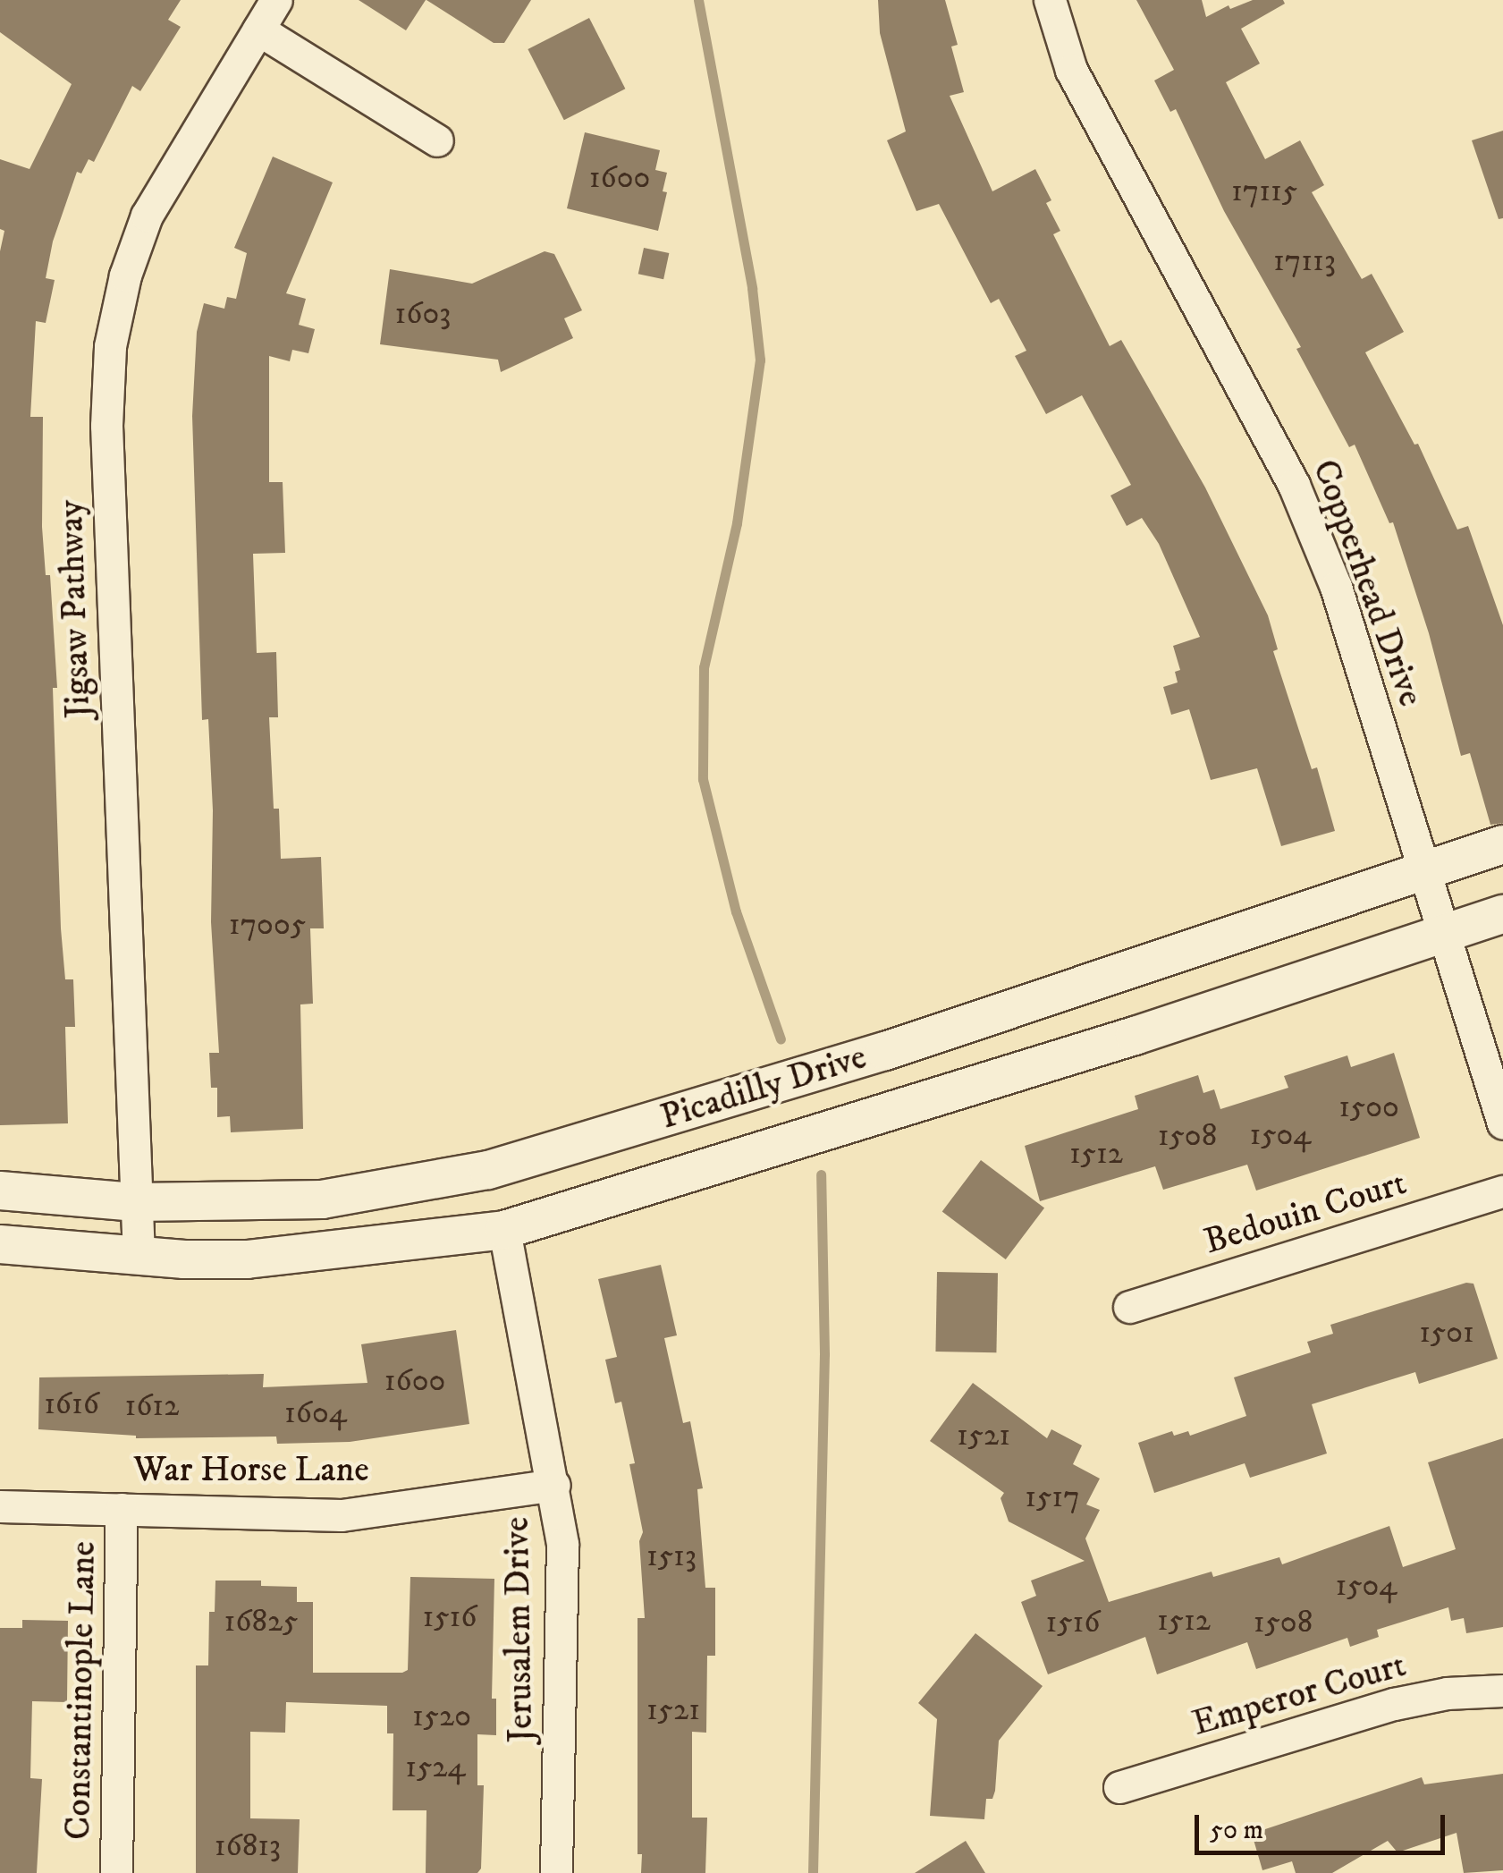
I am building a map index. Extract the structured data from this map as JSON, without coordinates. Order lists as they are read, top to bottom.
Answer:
{
  "streets": {
    "street": [
      "Copperhead Drive",
      "Jigsaw Pathway",
      "Picadilly Drive",
      "Bedouin Court",
      "War Horse Lane",
      "Jerusalem Drive",
      "Constantinople Lane",
      "Emperor Court"
    ]
  },
  "crossings": [
    ["Copperhead Drive", "Picadilly Drive"],
    ["Jigsaw Pathway", "Picadilly Drive"],
    ["Picadilly Drive", "Jerusalem Drive"],
    ["War Horse Lane", "Jerusalem Drive"],
    ["War Horse Lane", "Constantinople Lane"]
  ],
  "house_numbers": [
    "1600",
    "17115",
    "17113",
    "1603",
    "17005",
    "1500",
    "1504",
    "1508",
    "1512",
    "1501",
    "1600",
    "1616",
    "1612",
    "1604",
    "1521",
    "1517",
    "1513",
    "1504",
    "1516",
    "1512",
    "16825",
    "1516",
    "1508",
    "1521",
    "1520",
    "1524",
    "16813"
  ],
  "scale_bar": "50 m"
}
